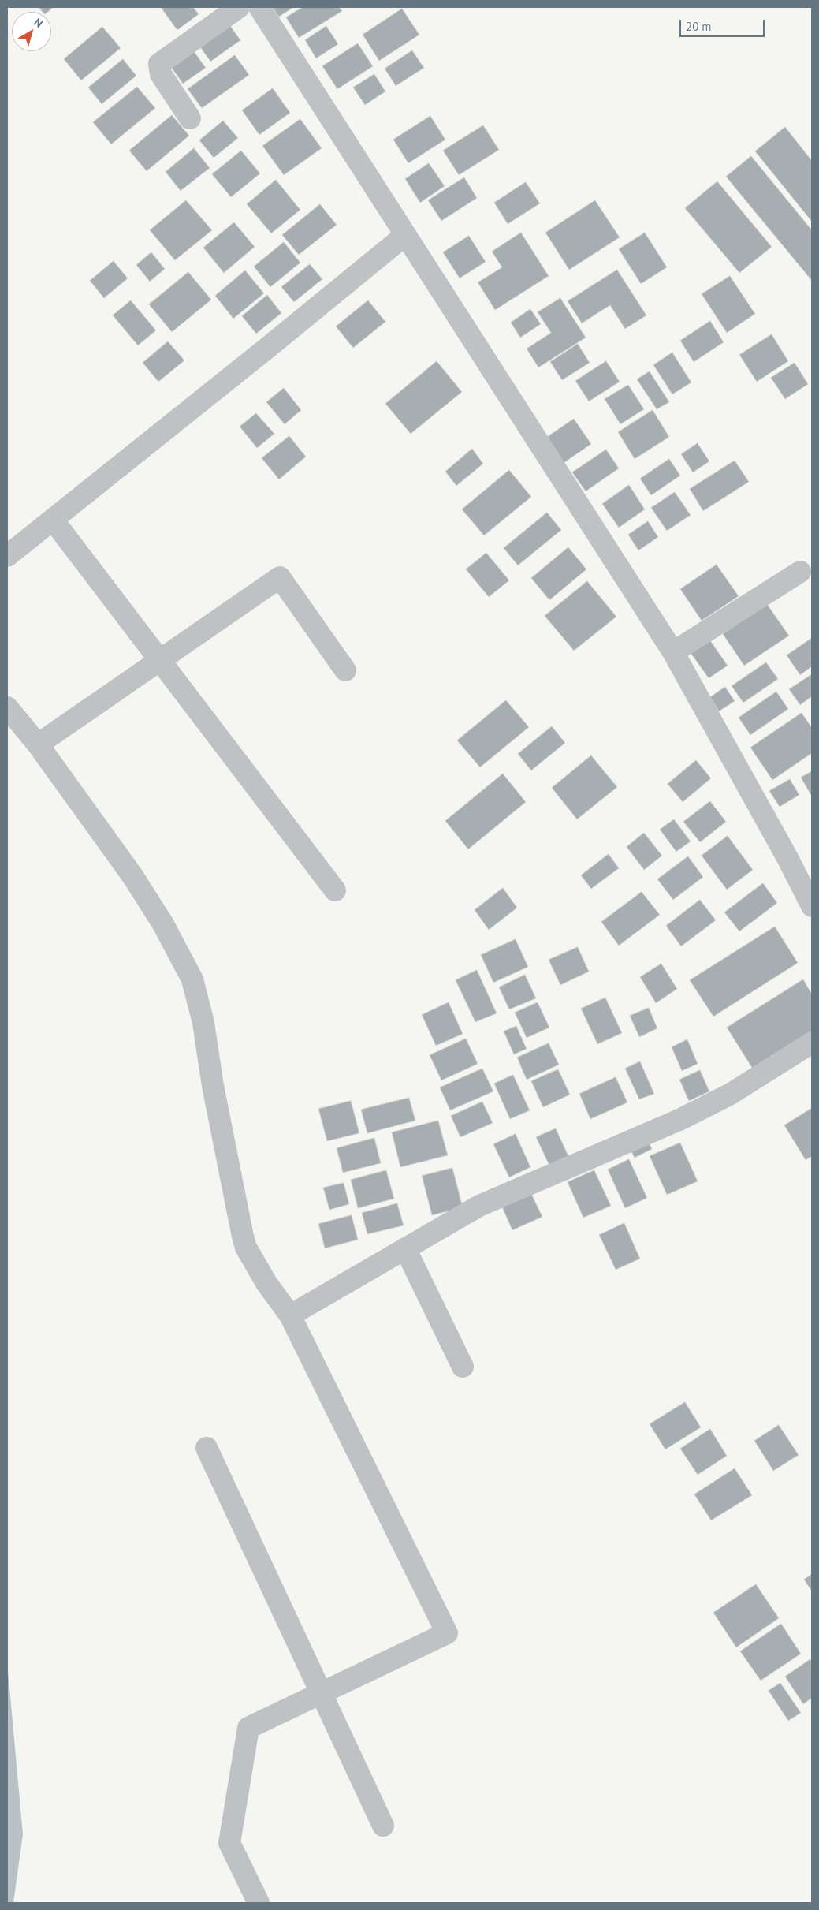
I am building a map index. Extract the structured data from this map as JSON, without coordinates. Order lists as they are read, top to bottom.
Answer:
{
  "scale_bar": "20 m",
  "north": "top right"
}
